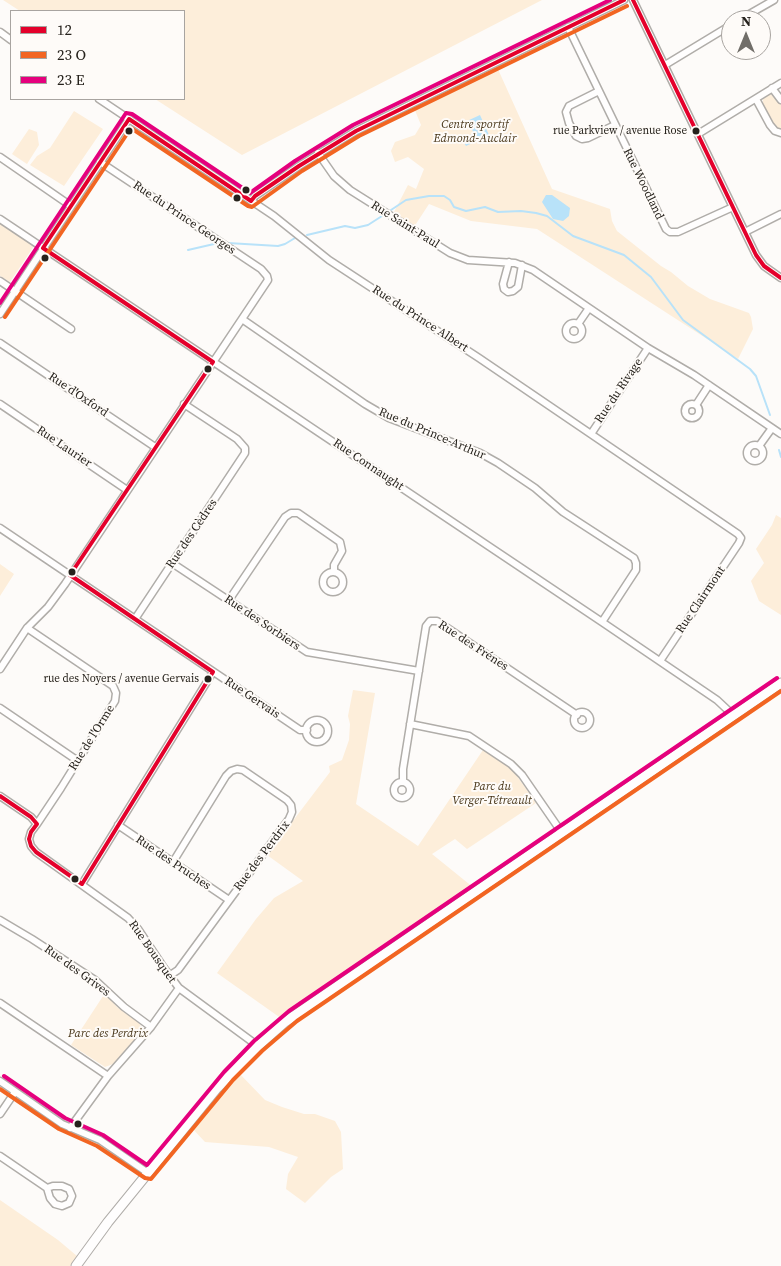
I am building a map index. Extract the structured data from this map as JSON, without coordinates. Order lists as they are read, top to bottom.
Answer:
{
  "streets": {
    "street": [
      "Rue Woodland",
      "Rue du Prince Georges",
      "Rue Saint-Paul",
      "Rue du Prince Albert",
      "Rue du Rivage",
      "Rue d'Oxford",
      "Rue du Prince-Arthur",
      "Rue Laurier",
      "Rue Connaught",
      "Rue des Cèdres",
      "Rue Clairmont",
      "Rue des Sorbiers",
      "Rue des Frénes",
      "Rue Gervais",
      "Rue de l'Orme",
      "Rue des Perdrix",
      "Rue des Pruches",
      "Rue Bousquet",
      "Rue des Grives"
    ]
  },
  "crossings": [
    ["Rue du Prince Georges", "Rue du Prince-Arthur"],
    ["Rue Saint-Paul", "Rue du Rivage"],
    ["Rue du Prince Albert", "Rue du Rivage"],
    ["Rue du Prince Albert", "Rue Clairmont"],
    ["Rue du Prince-Arthur", "Rue Connaught"],
    ["Rue Connaught", "Rue Clairmont"],
    ["Rue des Cèdres", "Rue des Sorbiers"],
    ["Rue des Cèdres", "Rue Gervais"],
    ["Rue des Sorbiers", "Rue des Frénes"],
    ["Rue de l'Orme", "Rue Bousquet"],
    ["Rue des Perdrix", "Rue des Pruches"],
    ["Rue des Perdrix", "Rue Bousquet"]
  ],
  "parks": ["Centre sportif Edmond-Auclair", "Parc du Verger-Tétreault", "Parc des Perdrix"],
  "places": ["rue Parkview / avenue Rose", "rue des Noyers / avenue Gervais"],
  "lines": ["transit line 12"],
  "legend": ["12", "23 O", "23 E"],
  "north": "top"
}
